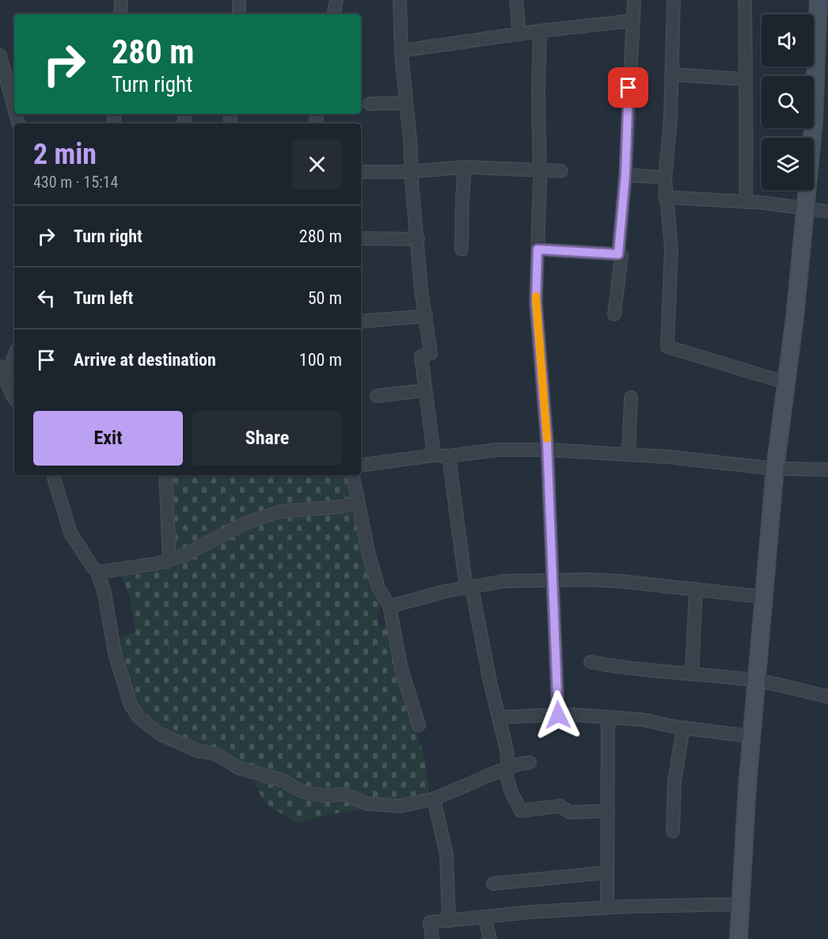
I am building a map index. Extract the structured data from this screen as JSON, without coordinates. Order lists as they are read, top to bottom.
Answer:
{
  "page": {
    "turn": ["280 m", "Turn right"],
    "heading": ["2 min", "430 m · 15:14"],
    "list": [
      {
        "name": "Turn right",
        "value": "280 m"
      },
      {
        "name": "Turn left",
        "value": "50 m"
      },
      {
        "name": "Arrive at destination",
        "value": "100 m"
      }
    ],
    "buttons": ["Exit", "Share"]
  }
}
